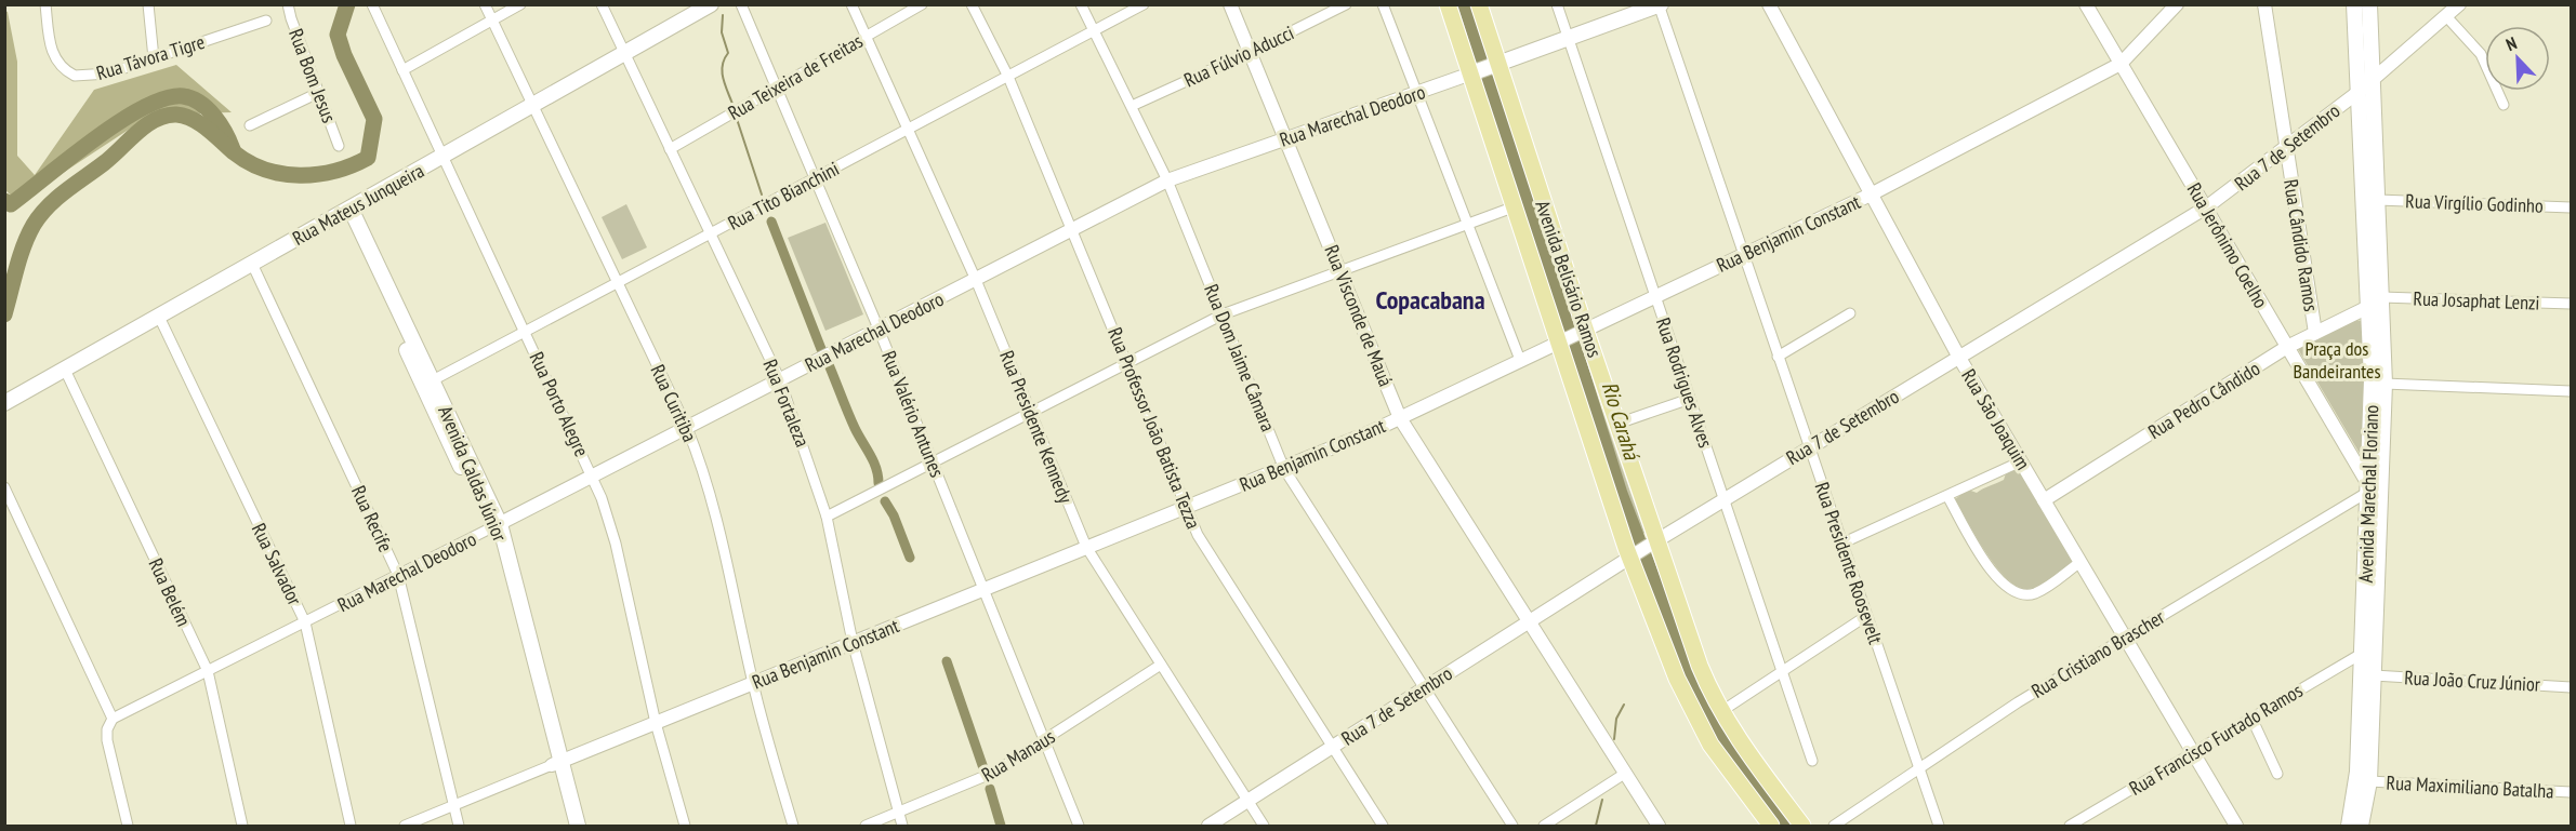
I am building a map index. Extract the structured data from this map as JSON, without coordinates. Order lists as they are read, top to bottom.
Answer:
{
  "streets": {
    "main road": [
      "Rua Marechal Deodoro",
      "Rua Mateus Junqueira",
      "Avenida Belisário Ramos",
      "Avenida Caldas Júnior",
      "Avenida Marechal Floriano"
    ],
    "street": [
      "Rua Fúlvio Aducci",
      "Rua Távora Tigre",
      "Rua Bom Jesus",
      "Rua Teixeira de Freitas",
      "Rua 7 de Setembro",
      "Rua Tito Bianchini",
      "Rua Virgílio Godinho",
      "Rua Benjamin Constant",
      "Rua Jerônimo Coelho",
      "Rua Cândido Ramos",
      "Rua Josaphat Lenzi",
      "Rua Visconde de Mauá",
      "Rua Dom Jaime Câmara",
      "Rua Rodrigues Alves",
      "Rua Pedro Cândido",
      "Rua Curitiba",
      "Rua Fortaleza",
      "Rua Porto Alegre",
      "Rua Valério Antunes",
      "Rua São Joaquim",
      "Rua Presidente Kennedy",
      "Rua Professor João Batista Tezza",
      "Rua Recife",
      "Rua Presidente Roosevelt",
      "Rua Salvador",
      "Rua Belém",
      "Rua Cristiano Brascher",
      "Rua João Cruz Júnior",
      "Rua Francisco Furtado Ramos",
      "Rua Manaus",
      "Rua Maximiliano Batalha"
    ]
  },
  "crossings": [
    ["Rua Fúlvio Aducci", "Rua Visconde de Mauá"],
    ["Rua Fúlvio Aducci", "Rua Dom Jaime Câmara"],
    ["Rua Teixeira de Freitas", "Rua Fortaleza"],
    ["Rua Teixeira de Freitas", "Rua Valério Antunes"],
    ["Rua Teixeira de Freitas", "Rua Presidente Kennedy"],
    ["Rua Marechal Deodoro", "Avenida Belisário Ramos"],
    ["Rua Marechal Deodoro", "Rua Visconde de Mauá"],
    ["Rua Marechal Deodoro", "Rua Dom Jaime Câmara"],
    ["Rua Marechal Deodoro", "Rua Rodrigues Alves"],
    ["Rua Marechal Deodoro", "Rua Curitiba"],
    ["Rua Marechal Deodoro", "Rua Fortaleza"],
    ["Rua Marechal Deodoro", "Rua Porto Alegre"],
    ["Rua Marechal Deodoro", "Rua Valério Antunes"],
    ["Rua Marechal Deodoro", "Rua Presidente Kennedy"],
    ["Rua Marechal Deodoro", "Rua Professor João Batista Tezza"],
    ["Rua Marechal Deodoro", "Avenida Caldas Júnior"],
    ["Rua Marechal Deodoro", "Rua Recife"],
    ["Rua Marechal Deodoro", "Rua Presidente Roosevelt"],
    ["Rua Marechal Deodoro", "Rua Salvador"],
    ["Rua Marechal Deodoro", "Rua Belém"],
    ["Rua 7 de Setembro", "Rua Jerônimo Coelho"],
    ["Rua 7 de Setembro", "Rua Cândido Ramos"],
    ["Rua 7 de Setembro", "Avenida Belisário Ramos"],
    ["Rua 7 de Setembro", "Rua Visconde de Mauá"],
    ["Rua 7 de Setembro", "Rua Dom Jaime Câmara"],
    ["Rua 7 de Setembro", "Rua Rodrigues Alves"],
    ["Rua 7 de Setembro", "Rua São Joaquim"],
    ["Rua 7 de Setembro", "Rua Presidente Kennedy"],
    ["Rua 7 de Setembro", "Rua Professor João Batista Tezza"],
    ["Rua 7 de Setembro", "Avenida Marechal Floriano"],
    ["Rua 7 de Setembro", "Rua Presidente Roosevelt"],
    ["Rua Tito Bianchini", "Rua Dom Jaime Câmara"],
    ["Rua Tito Bianchini", "Rua Curitiba"],
    ["Rua Tito Bianchini", "Rua Fortaleza"],
    ["Rua Tito Bianchini", "Rua Porto Alegre"],
    ["Rua Tito Bianchini", "Rua Valério Antunes"],
    ["Rua Tito Bianchini", "Rua Presidente Kennedy"],
    ["Rua Tito Bianchini", "Rua Professor João Batista Tezza"],
    ["Rua Tito Bianchini", "Avenida Caldas Júnior"],
    ["Rua Virgílio Godinho", "Avenida Marechal Floriano"],
    ["Rua Mateus Junqueira", "Rua Curitiba"],
    ["Rua Mateus Junqueira", "Rua Fortaleza"],
    ["Rua Mateus Junqueira", "Rua Porto Alegre"],
    ["Rua Mateus Junqueira", "Avenida Caldas Júnior"],
    ["Rua Mateus Junqueira", "Rua Recife"],
    ["Rua Mateus Junqueira", "Rua Salvador"],
    ["Rua Mateus Junqueira", "Rua Belém"],
    ["Rua Benjamin Constant", "Rua Jerônimo Coelho"],
    ["Rua Benjamin Constant", "Avenida Belisário Ramos"],
    ["Rua Benjamin Constant", "Rua Visconde de Mauá"],
    ["Rua Benjamin Constant", "Rua Dom Jaime Câmara"],
    ["Rua Benjamin Constant", "Rua Rodrigues Alves"],
    ["Rua Benjamin Constant", "Rua Curitiba"],
    ["Rua Benjamin Constant", "Rua Fortaleza"],
    ["Rua Benjamin Constant", "Rua Porto Alegre"],
    ["Rua Benjamin Constant", "Rua Valério Antunes"],
    ["Rua Benjamin Constant", "Rua São Joaquim"],
    ["Rua Benjamin Constant", "Rua Presidente Kennedy"],
    ["Rua Benjamin Constant", "Rua Professor João Batista Tezza"],
    ["Rua Benjamin Constant", "Avenida Caldas Júnior"],
    ["Rua Benjamin Constant", "Rua Recife"],
    ["Rua Benjamin Constant", "Rua Presidente Roosevelt"],
    ["Rua Jerônimo Coelho", "Rua Pedro Cândido"],
    ["Rua Jerônimo Coelho", "Avenida Marechal Floriano"],
    ["Rua Jerônimo Coelho", "Rua Cristiano Brascher"],
    ["Rua Cândido Ramos", "Rua Pedro Cândido"],
    ["Rua Josaphat Lenzi", "Avenida Marechal Floriano"],
    ["Rua Pedro Cândido", "Rua São Joaquim"],
    ["Rua Pedro Cândido", "Avenida Marechal Floriano"],
    ["Rua Fortaleza", "Rua Manaus"],
    ["Rua Valério Antunes", "Rua Manaus"],
    ["Rua São Joaquim", "Rua Cristiano Brascher"],
    ["Rua São Joaquim", "Rua Francisco Furtado Ramos"],
    ["Rua Presidente Kennedy", "Rua Manaus"],
    ["Avenida Marechal Floriano", "Rua Cristiano Brascher"],
    ["Avenida Marechal Floriano", "Rua João Cruz Júnior"],
    ["Avenida Marechal Floriano", "Rua Francisco Furtado Ramos"],
    ["Avenida Marechal Floriano", "Rua Maximiliano Batalha"],
    ["Rua Presidente Roosevelt", "Rua Cristiano Brascher"]
  ],
  "districts": ["Copacabana"],
  "water": ["Rio Carahá"],
  "parks": ["Praça dos Bandeirantes"],
  "north": "top left"
}
